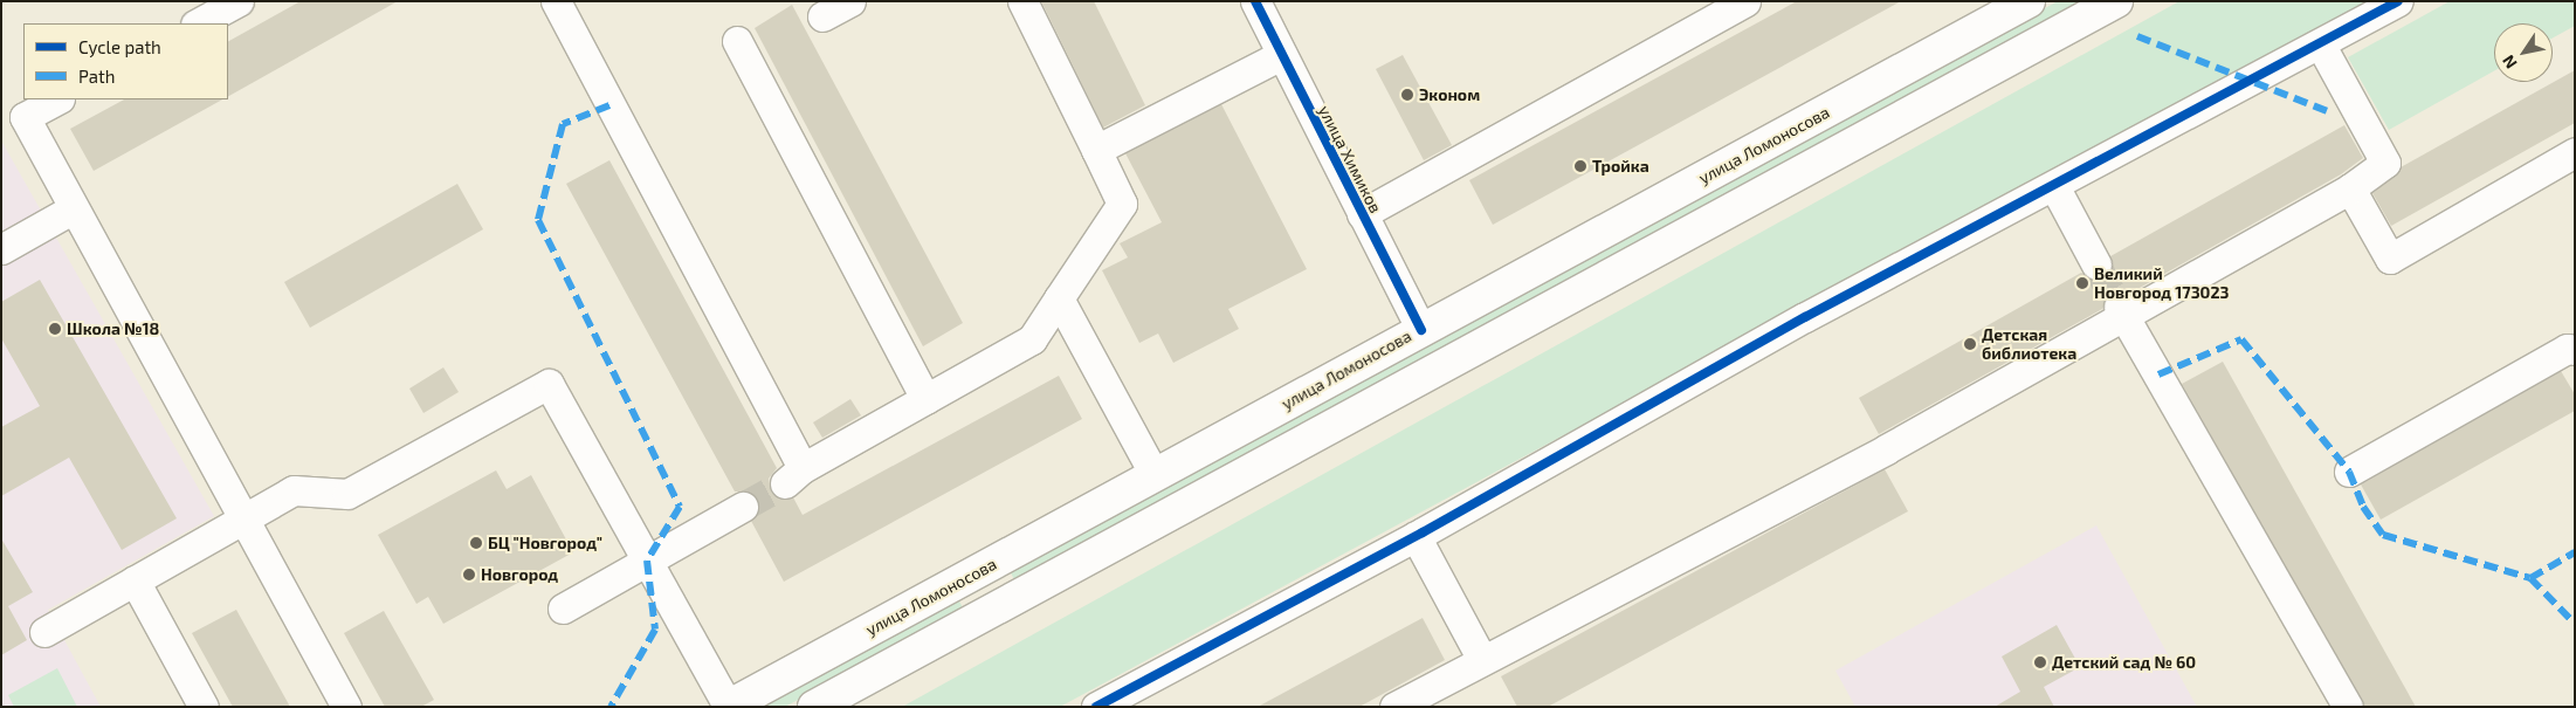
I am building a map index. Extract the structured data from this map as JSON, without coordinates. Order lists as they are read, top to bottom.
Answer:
{
  "streets": {
    "main road": ["улица Ломоносова"],
    "street": ["улица Химиков"]
  },
  "crossings": [
    ["улица Ломоносова", "улица Химиков"]
  ],
  "places": [
    "Эконом",
    "Тройка",
    "Великий Новгород 173023",
    "Школа №18",
    "Детская библиотека",
    "БЦ \"Новгород\"",
    "Новгород",
    "Детский сад № 60"
  ],
  "legend": ["Cycle path", "Path"],
  "north": "bottom left"
}
